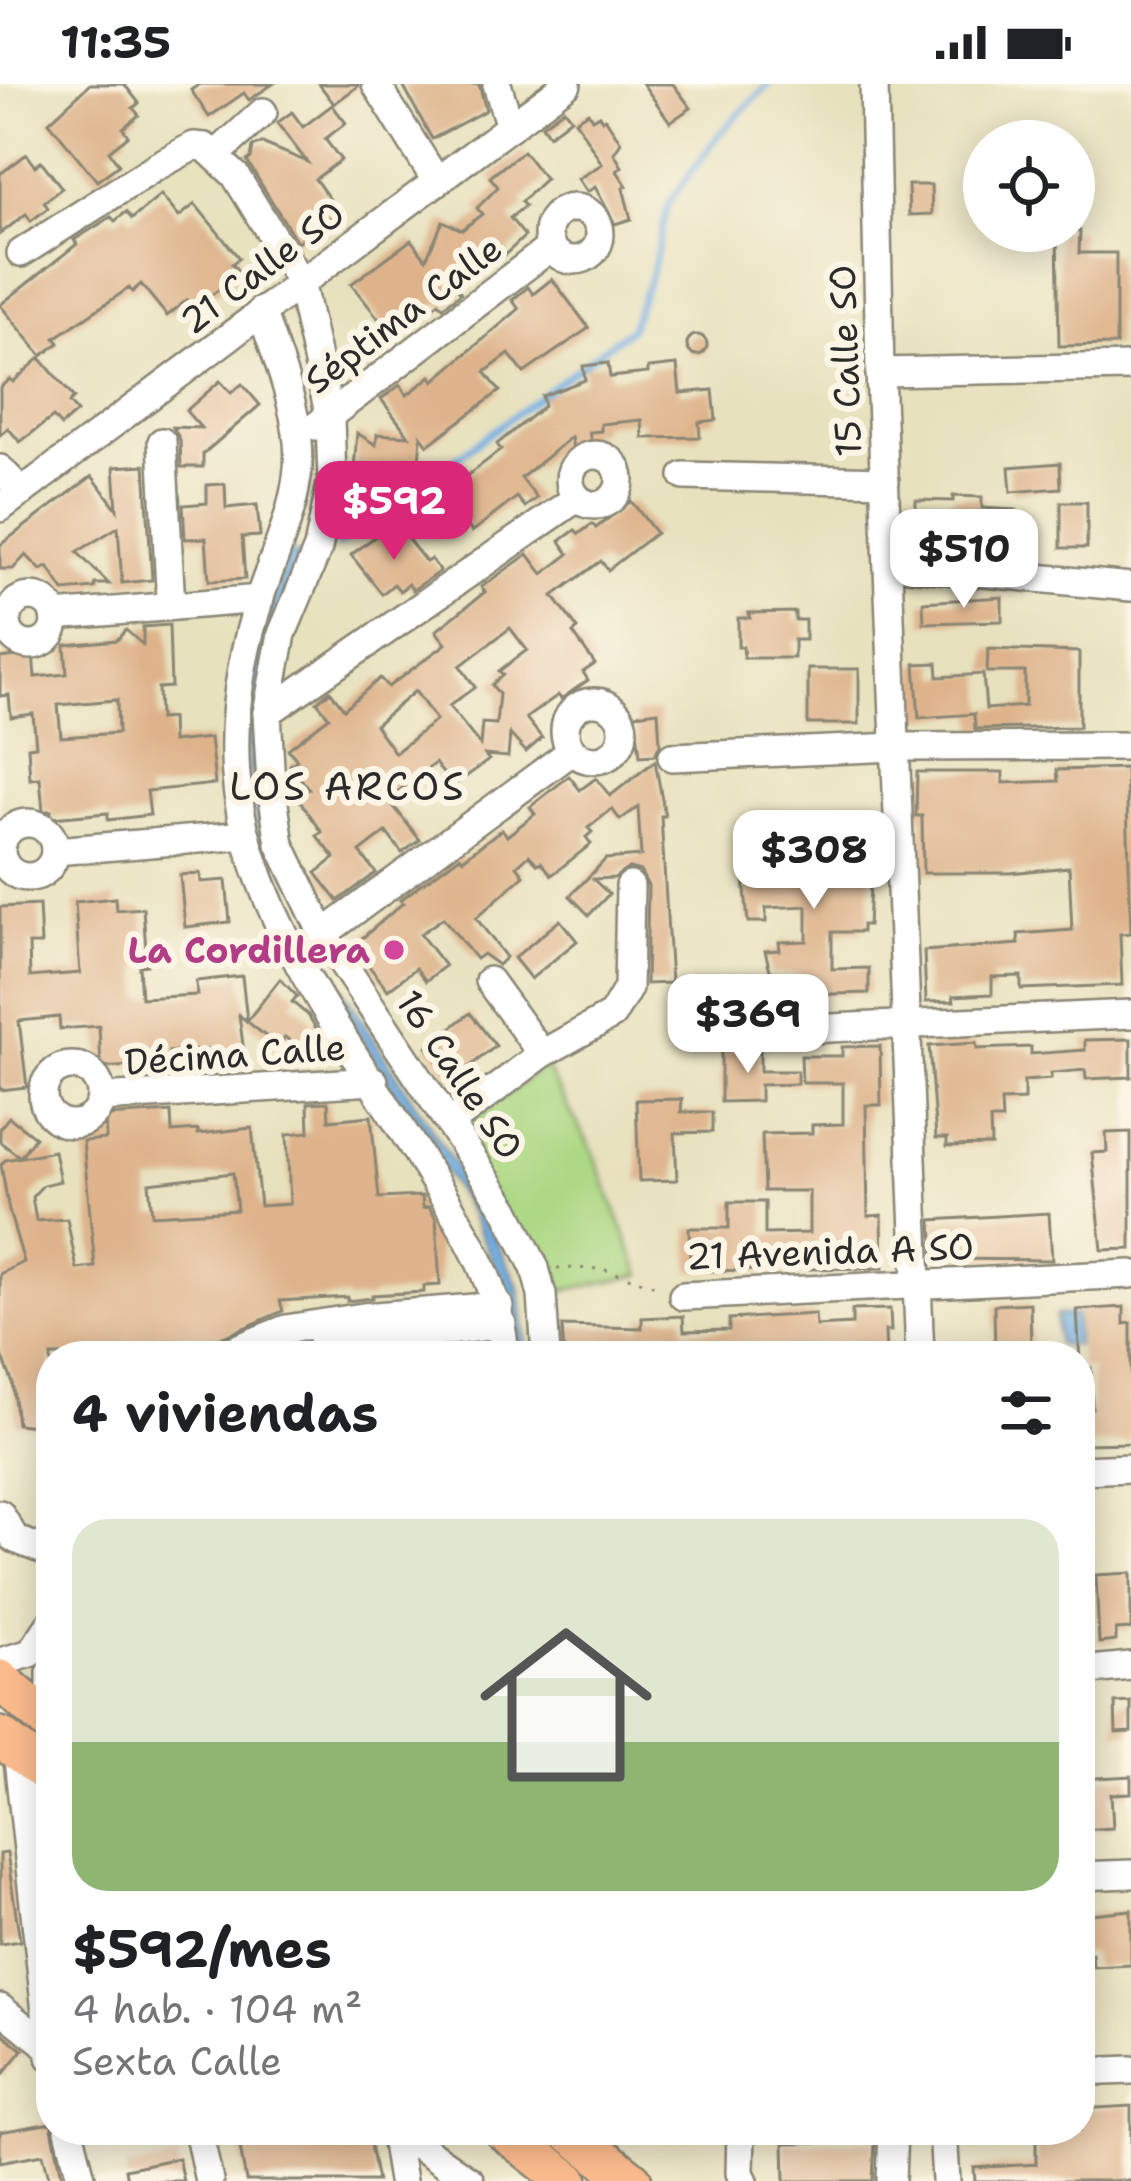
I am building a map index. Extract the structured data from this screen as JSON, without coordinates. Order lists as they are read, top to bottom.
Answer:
{
  "streets": {
    "street": [
      "21 Calle SO",
      "Séptima Calle",
      "15 Calle SO",
      "Décima Calle",
      "16 Calle SO",
      "21 Avenida A SO"
    ]
  },
  "crossings": [
    ["21 Calle SO", "16 Calle SO"],
    ["Séptima Calle", "16 Calle SO"],
    ["15 Calle SO", "21 Avenida A SO"],
    ["Décima Calle", "16 Calle SO"],
    ["16 Calle SO", "21 Avenida A SO"]
  ],
  "districts": ["LOS ARCOS"],
  "places": ["La Cordillera"],
  "page": {
    "status": "11:35",
    "price": [
      "$592",
      "$510",
      "$308",
      "$369"
    ],
    "heading": "4 viviendas",
    "list": [
      {
        "name": "$592/mes",
        "note": "4 hab. · 104 m² · Sexta Calle"
      }
    ]
  }
}
